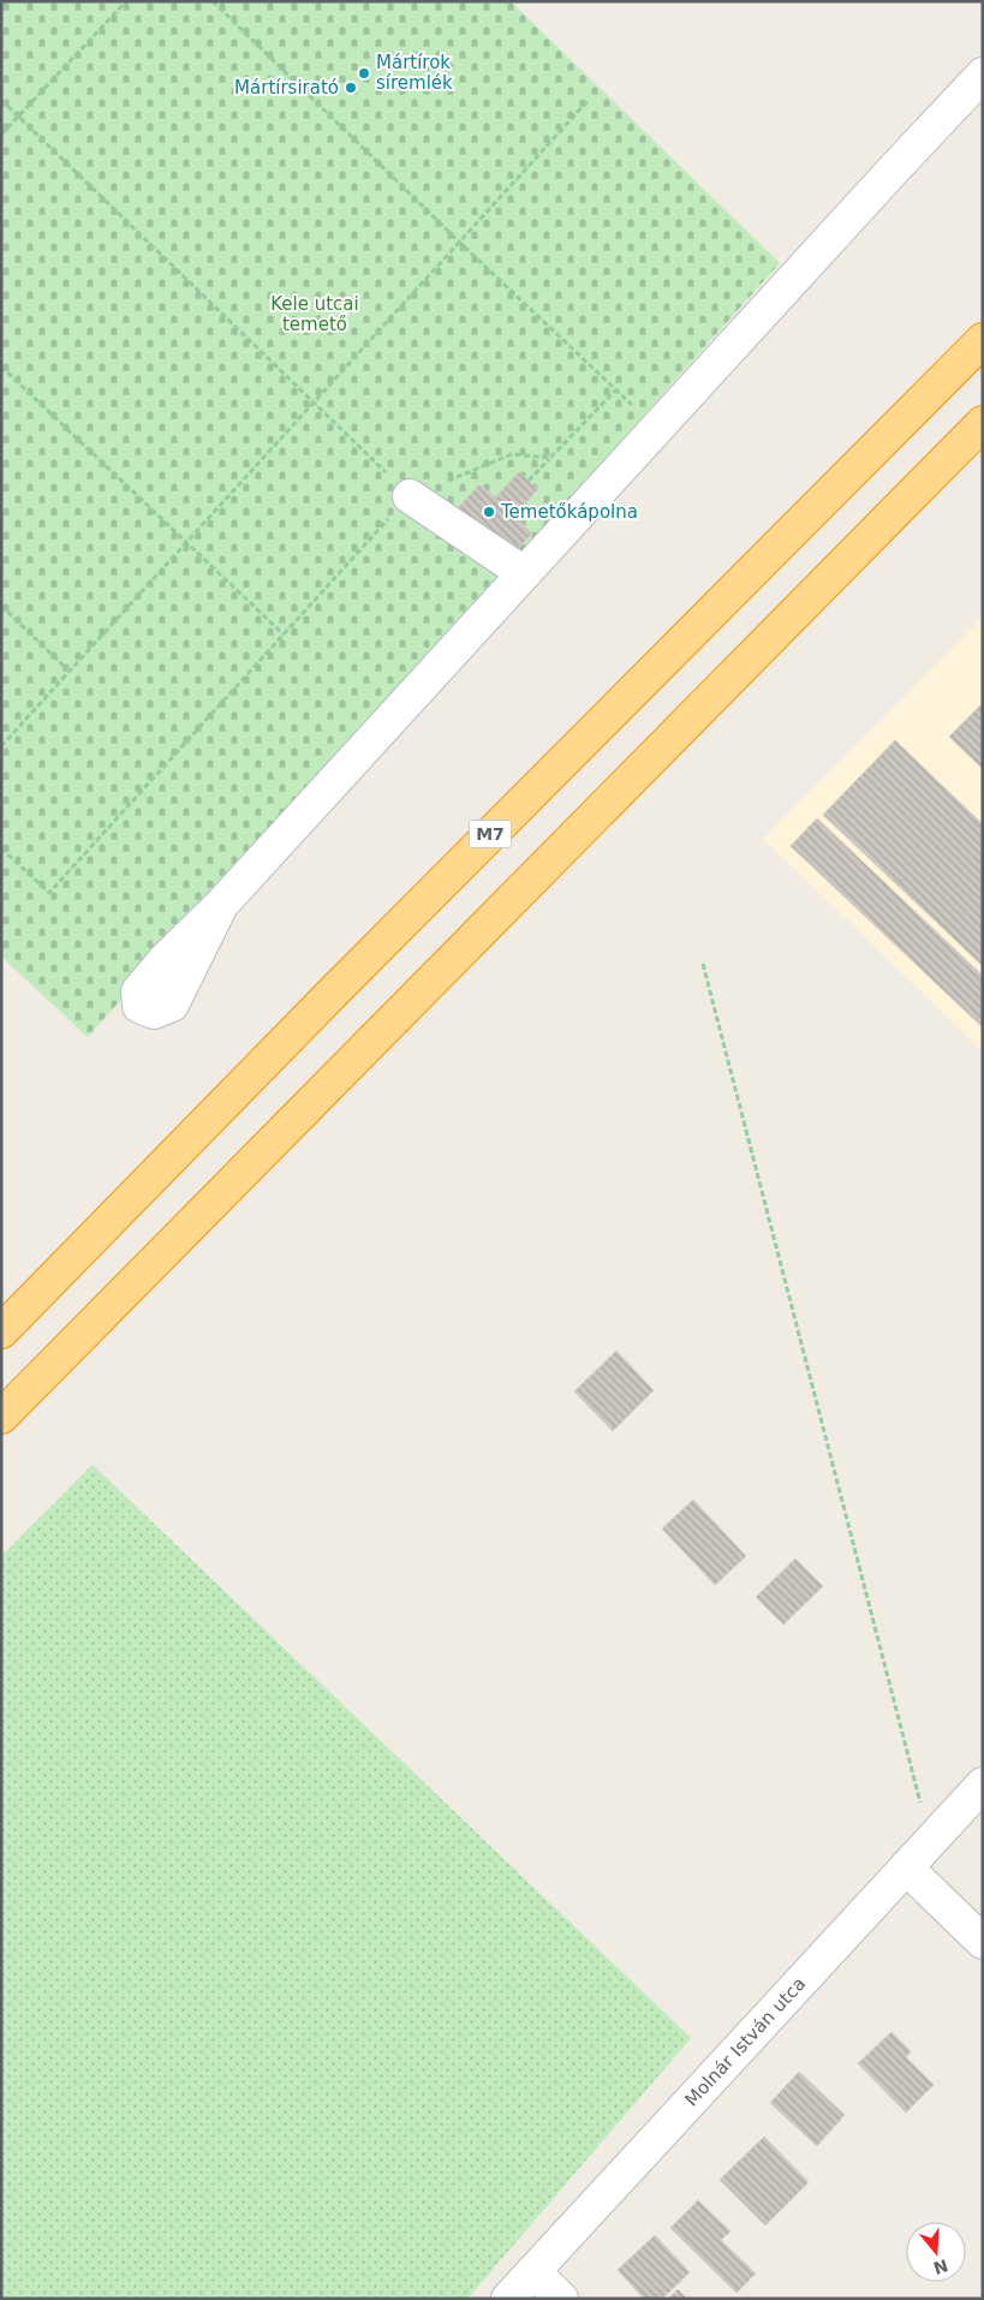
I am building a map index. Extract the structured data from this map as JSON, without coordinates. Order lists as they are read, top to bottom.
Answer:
{
  "streets": {
    "highway": ["M7"],
    "street": ["Molnár István utca"]
  },
  "parks": ["Kele utcai temető"],
  "places": ["Mártírok síremlék", "Mártírsirató", "Temetőkápolna"],
  "north": "bottom"
}
